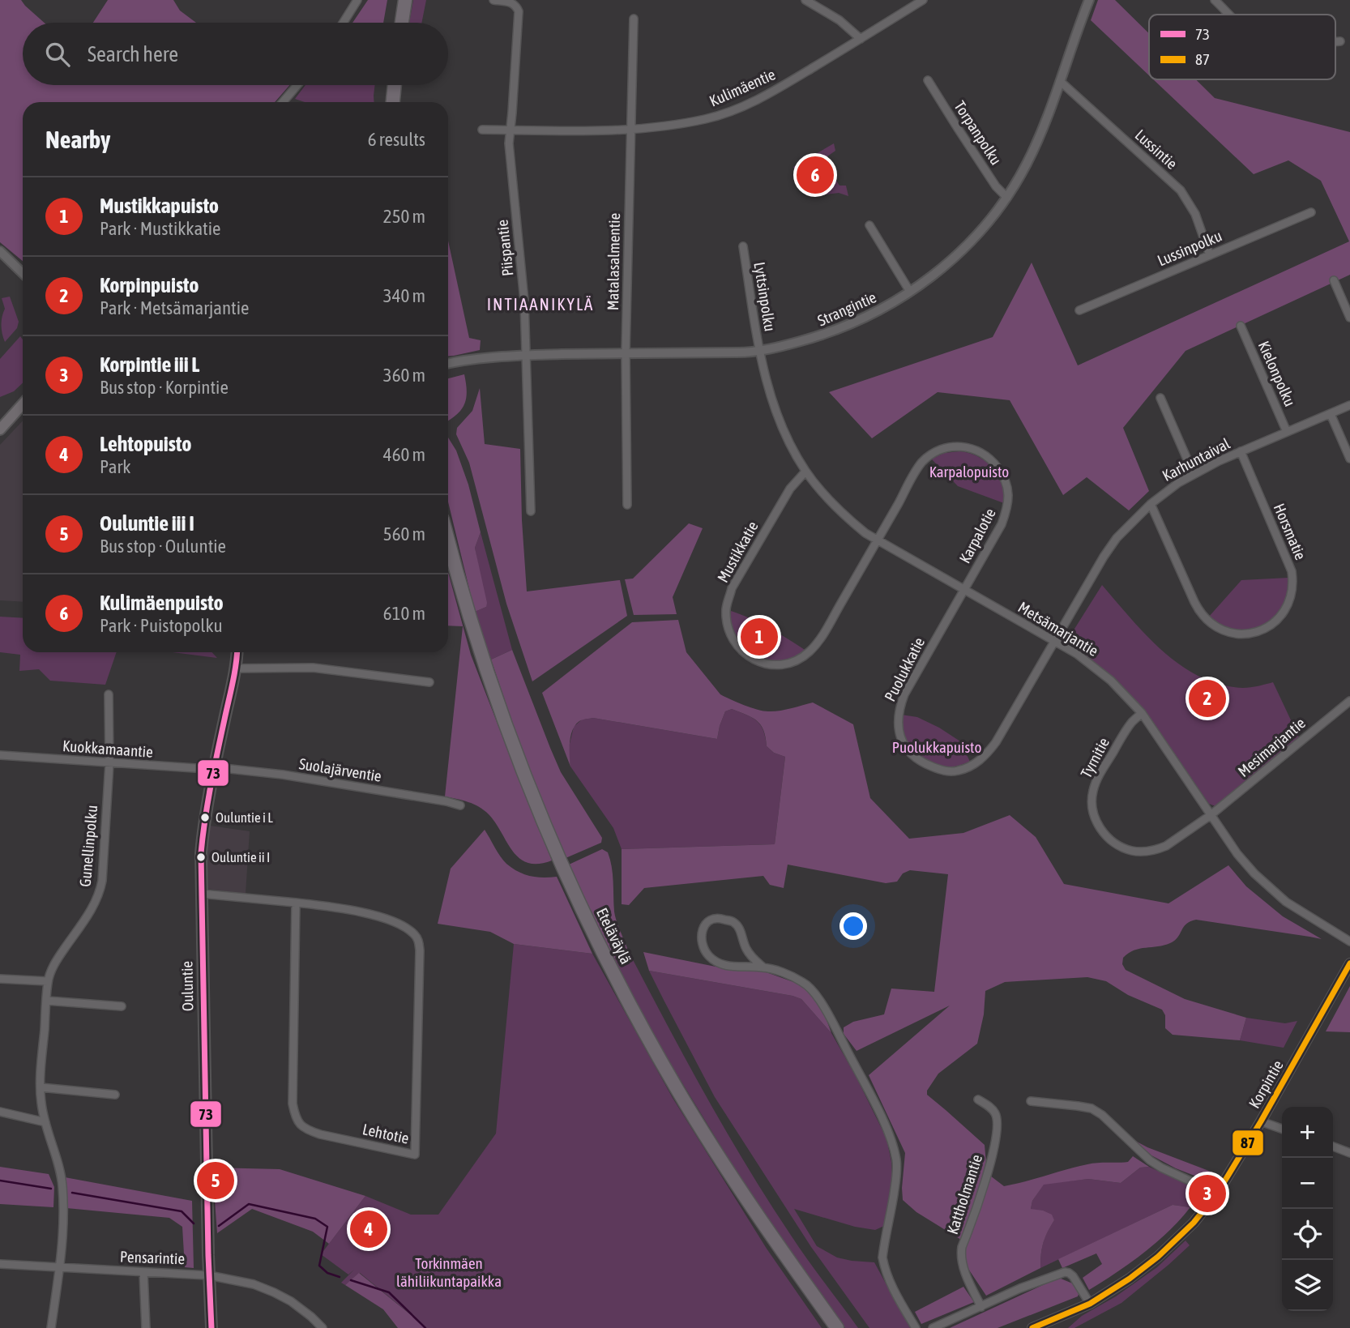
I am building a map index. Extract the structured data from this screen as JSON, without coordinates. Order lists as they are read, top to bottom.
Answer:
{
  "streets": {
    "highway": ["Eteläväylä"],
    "main road": ["Ouluntie"],
    "street": [
      "Kulimäentie",
      "Torpanpolku",
      "Lussintie",
      "Piispantie",
      "Lussinpolku",
      "Matalasalmentie",
      "Lyttsinpolku",
      "Strangintie",
      "Kielonpolku",
      "Karhuntaival",
      "Horsmatie",
      "Karpalotie",
      "Mustikkatie",
      "Metsämarjantie",
      "Puolukkatie",
      "Mesimarjantie",
      "Kuokkamaantie",
      "Tyrnitie",
      "Suolajärventie",
      "Gunellinpolku",
      "Korpintie",
      "Lehtotie",
      "Kattholmantie",
      "Pensarintie"
    ]
  },
  "crossings": [
    ["Kulimäentie", "Piispantie"],
    ["Kulimäentie", "Matalasalmentie"],
    ["Torpanpolku", "Strangintie"],
    ["Lussintie", "Lussinpolku"],
    ["Lussintie", "Strangintie"],
    ["Piispantie", "Strangintie"],
    ["Matalasalmentie", "Strangintie"],
    ["Lyttsinpolku", "Strangintie"],
    ["Lyttsinpolku", "Metsämarjantie"],
    ["Strangintie", "Metsämarjantie"],
    ["Kielonpolku", "Karhuntaival"],
    ["Karhuntaival", "Horsmatie"],
    ["Karhuntaival", "Metsämarjantie"],
    ["Karhuntaival", "Puolukkatie"],
    ["Karpalotie", "Mustikkatie"],
    ["Karpalotie", "Metsämarjantie"],
    ["Karpalotie", "Puolukkatie"],
    ["Mustikkatie", "Metsämarjantie"],
    ["Mustikkatie", "Puolukkatie"],
    ["Metsämarjantie", "Puolukkatie"],
    ["Metsämarjantie", "Mesimarjantie"],
    ["Metsämarjantie", "Tyrnitie"],
    ["Mesimarjantie", "Tyrnitie"],
    ["Kuokkamaantie", "Suolajärventie"],
    ["Kuokkamaantie", "Gunellinpolku"],
    ["Kuokkamaantie", "Ouluntie"],
    ["Suolajärventie", "Ouluntie"],
    ["Gunellinpolku", "Pensarintie"],
    ["Ouluntie", "Lehtotie"],
    ["Ouluntie", "Pensarintie"]
  ],
  "districts": ["INTIAANIKYLÄ"],
  "parks": ["Karpalopuisto", "Puolukkapuisto", "Torkinmäen lähiliikuntapaikka"],
  "places": ["Ouluntie i L", "Ouluntie ii I"],
  "lines": ["transit line 73", "transit line 87"],
  "legend": ["73", "87"],
  "page": {
    "search": "Search here",
    "heading": ["Nearby", "6 results"],
    "pins": [
      "6",
      "1",
      "2",
      "5",
      "3",
      "4"
    ],
    "list": [
      {
        "mark": "1",
        "name": "Mustikkapuisto",
        "note": "Park · Mustikkatie",
        "value": "250 m"
      },
      {
        "mark": "2",
        "name": "Korpinpuisto",
        "note": "Park · Metsämarjantie",
        "value": "340 m"
      },
      {
        "mark": "3",
        "name": "Korpintie iii L",
        "note": "Bus stop · Korpintie",
        "value": "360 m"
      },
      {
        "mark": "4",
        "name": "Lehtopuisto",
        "note": "Park",
        "value": "460 m"
      },
      {
        "mark": "5",
        "name": "Ouluntie iii I",
        "note": "Bus stop · Ouluntie",
        "value": "560 m"
      },
      {
        "mark": "6",
        "name": "Kulimäenpuisto",
        "note": "Park · Puistopolku",
        "value": "610 m"
      }
    ],
    "map_buttons": ["+", "−"]
  }
}
